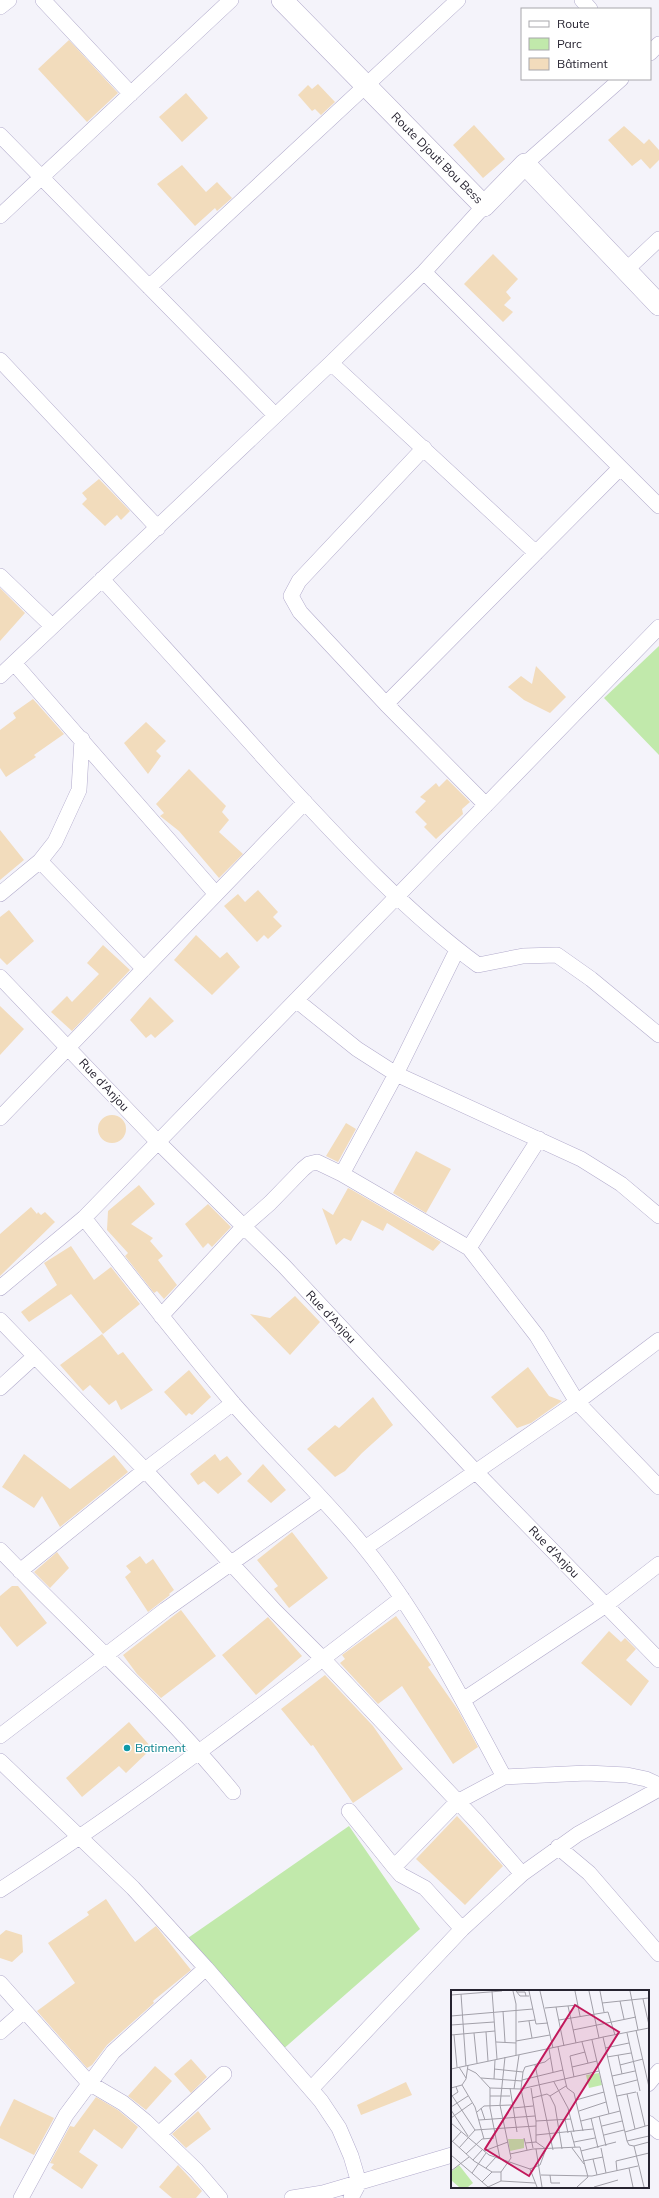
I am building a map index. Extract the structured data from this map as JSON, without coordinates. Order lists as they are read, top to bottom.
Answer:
{
  "streets": {
    "main road": ["Route Djouti Bou Bess"],
    "street": ["Rue d’Anjou"]
  },
  "places": ["Batiment"],
  "legend": ["Route", "Parc", "Bâtiment"]
}
